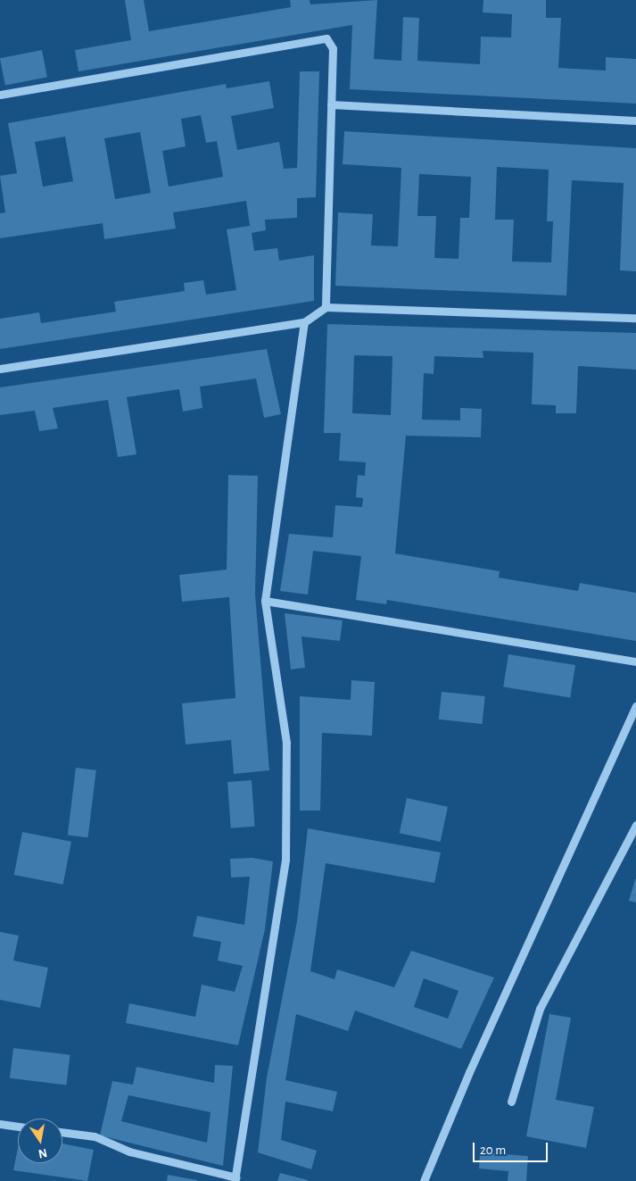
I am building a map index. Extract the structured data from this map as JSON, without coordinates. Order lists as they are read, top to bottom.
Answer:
{
  "scale_bar": "20 m",
  "north": "bottom"
}
